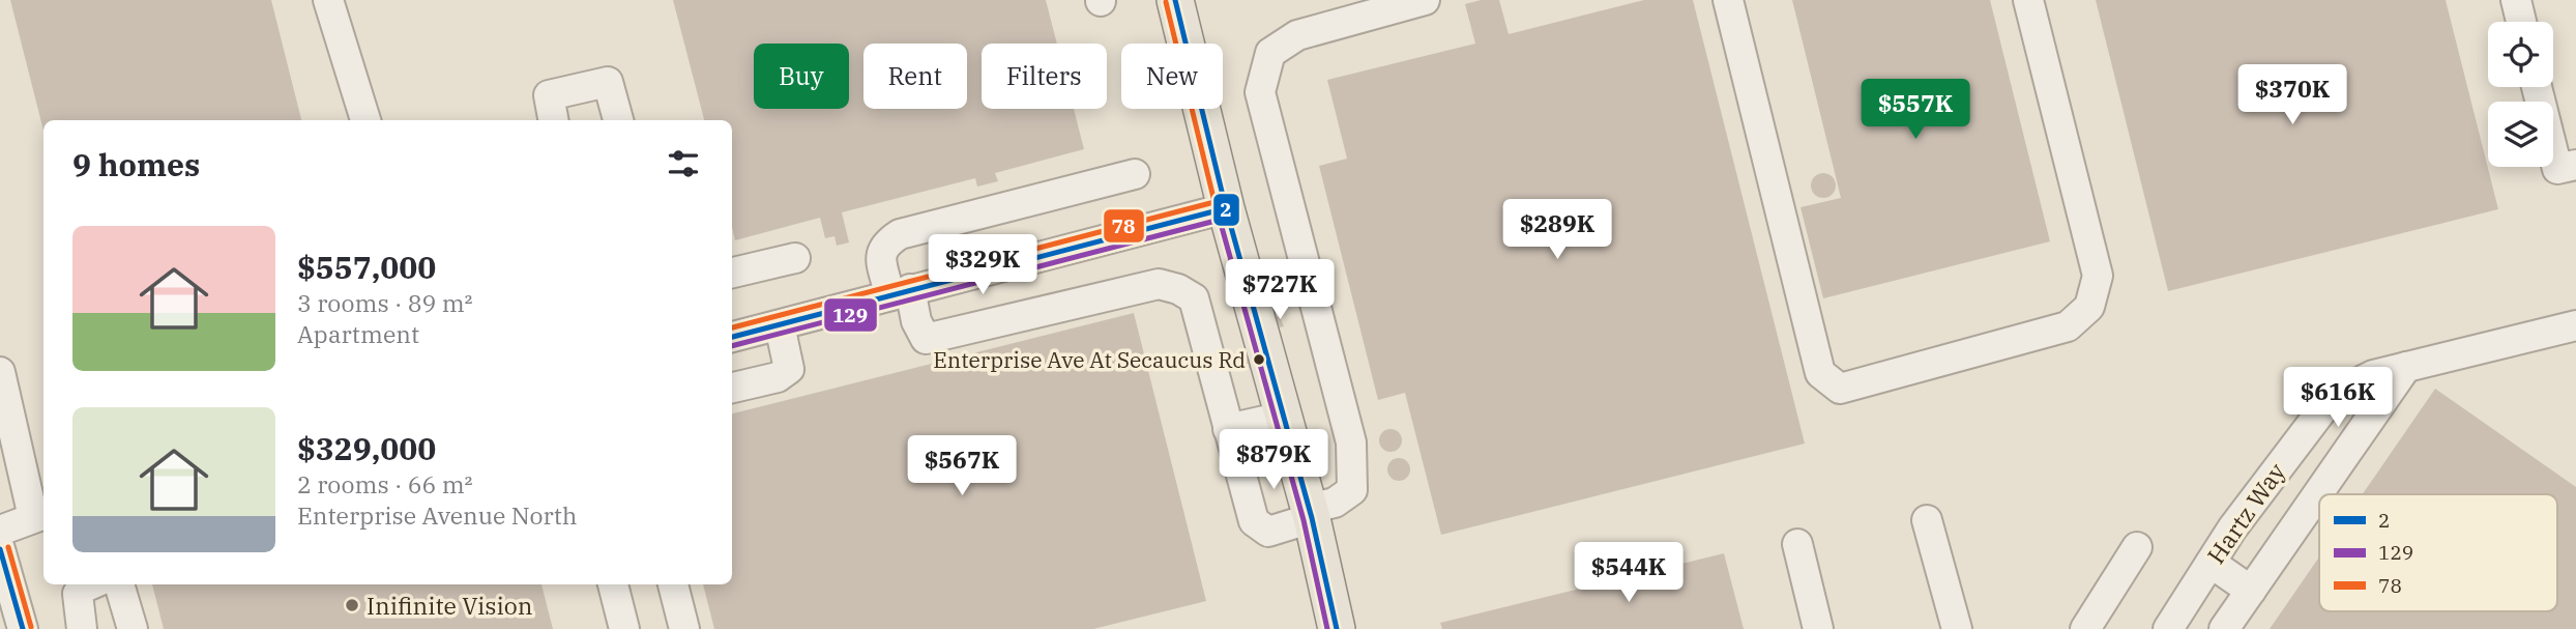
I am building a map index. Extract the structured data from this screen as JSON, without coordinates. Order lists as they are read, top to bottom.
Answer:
{
  "streets": {
    "street": ["Hartz Way"]
  },
  "places": ["Enterprise Ave At Secaucus Rd", "Inifinite Vision"],
  "lines": ["transit line 2", "transit line 78", "transit line 129"],
  "legend": ["2", "129", "78"],
  "page": {
    "chip": [
      "Buy",
      "Rent",
      "Filters",
      "New"
    ],
    "price": [
      "$370K",
      "$557K",
      "$289K",
      "$329K",
      "$727K",
      "$616K",
      "$879K",
      "$567K",
      "$544K"
    ],
    "heading": "9 homes",
    "list": [
      {
        "name": "$557,000",
        "note": "3 rooms · 89 m² · Apartment"
      },
      {
        "name": "$329,000",
        "note": "2 rooms · 66 m² · Enterprise Avenue North"
      }
    ]
  }
}
